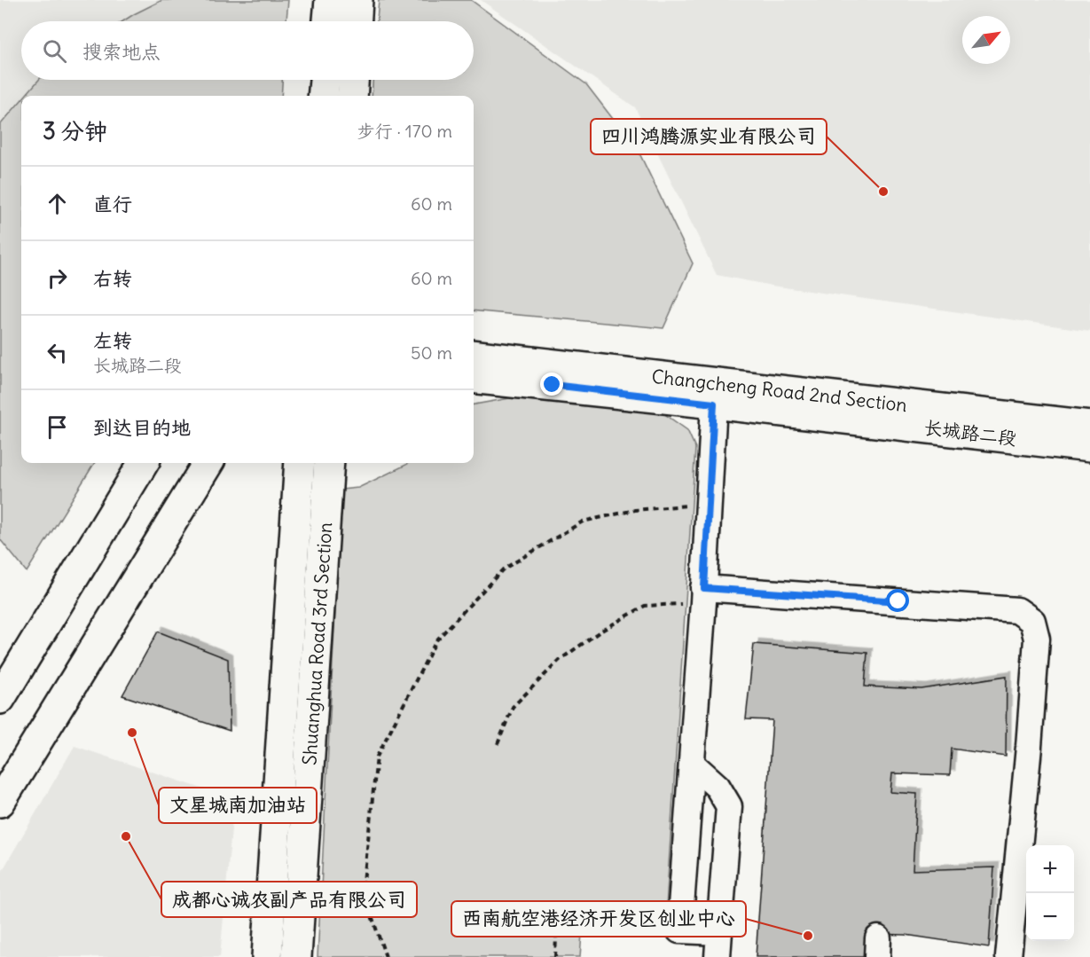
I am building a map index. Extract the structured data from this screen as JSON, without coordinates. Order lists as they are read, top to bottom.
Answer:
{
  "streets": {
    "main road": ["Changcheng Road 2nd Section", "长城路二段", "Shuanghua Road 3rd Section"]
  },
  "places": [
    "四川鸿腾源实业有限公司",
    "文星城南加油站",
    "成都心诚农副产品有限公司",
    "西南航空港经济开发区创业中心"
  ],
  "north": "top right",
  "page": {
    "search": "搜索地点",
    "heading": ["3 分钟", "步行 · 170 m"],
    "list": [
      ["直行", "60 m"],
      ["右转", "60 m"],
      ["左转", "长城路二段", "50 m"],
      "到达目的地"
    ],
    "map_buttons": ["+", "−"]
  }
}
